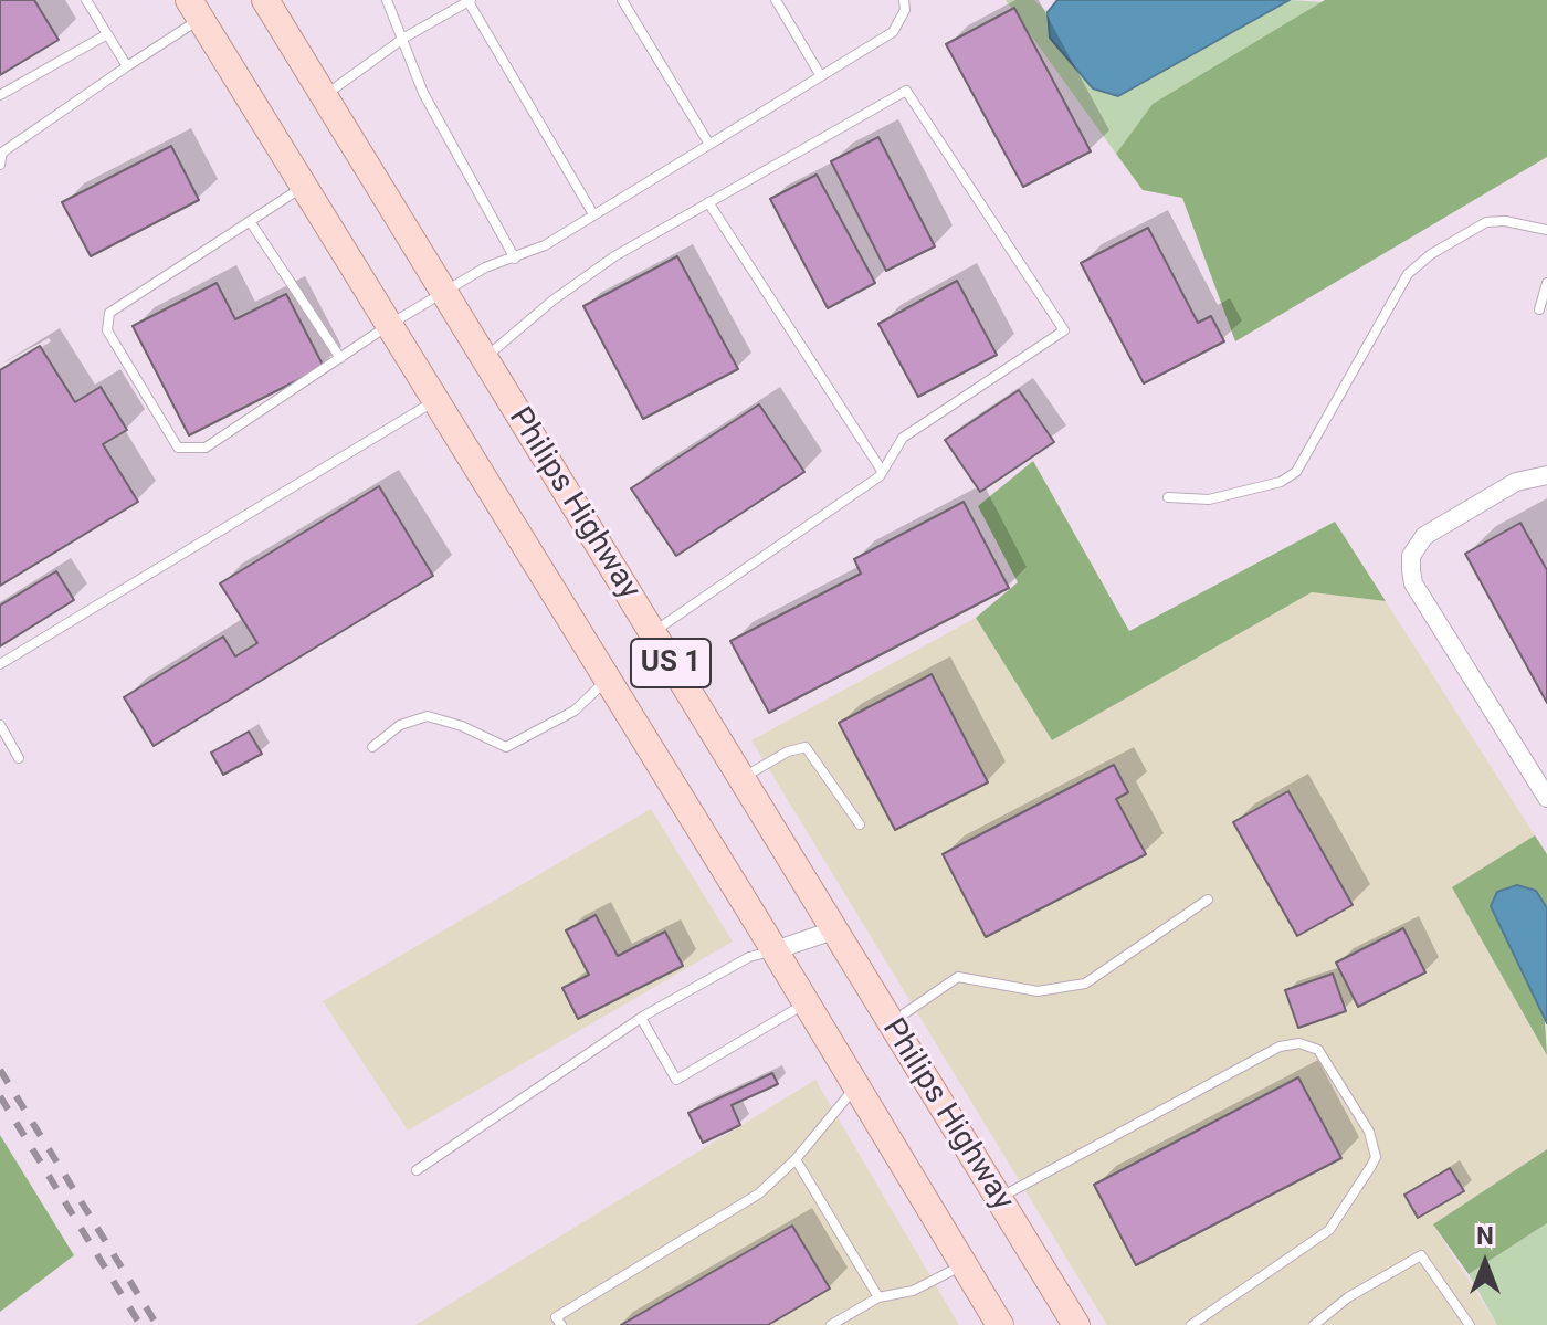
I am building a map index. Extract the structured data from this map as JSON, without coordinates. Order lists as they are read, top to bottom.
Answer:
{
  "streets": {
    "main road": ["Philips Highway", "US 1"]
  },
  "north": "top"
}
